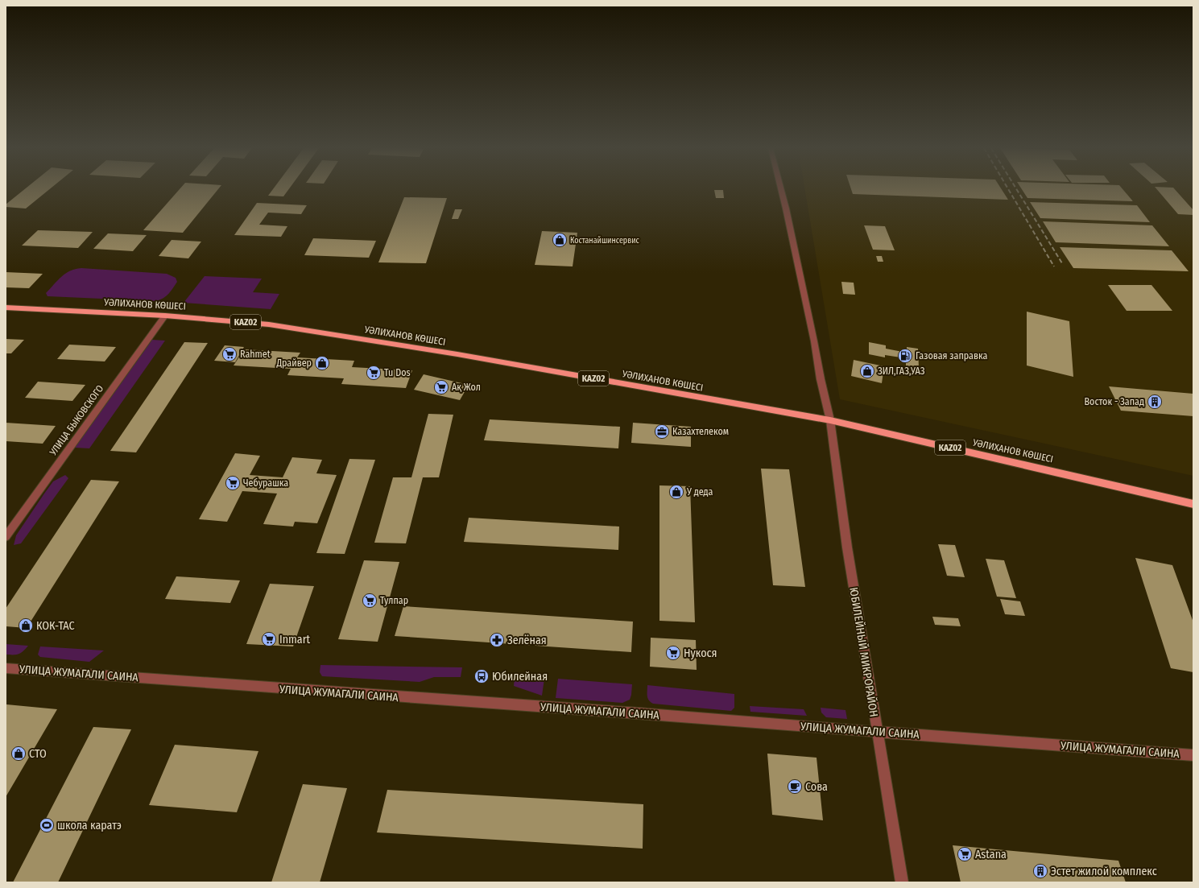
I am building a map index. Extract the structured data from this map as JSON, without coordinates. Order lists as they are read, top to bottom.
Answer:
{
  "streets": {
    "highway": ["УӘЛИХАНОВ КӨШЕСІ", "KАZ02"],
    "street": ["УЛИЦА БЫКОВСКОГО", "ЮБИЛЕЙНЫЙ МИКРОРАЙОН", "УЛИЦА ЖУМАГАЛИ САИНА"]
  },
  "crossings": [
    ["УӘЛИХАНОВ КӨШЕСІ", "УЛИЦА БЫКОВСКОГО"],
    ["УӘЛИХАНОВ КӨШЕСІ", "ЮБИЛЕЙНЫЙ МИКРОРАЙОН"],
    ["ЮБИЛЕЙНЫЙ МИКРОРАЙОН", "УЛИЦА ЖУМАГАЛИ САИНА"]
  ],
  "places": {
    "shop": [
      "Костанайшинсервис",
      "Драйвер",
      "ЗИЛ,ГАЗ,УАЗ",
      "У деда",
      "КОК-ТАС",
      "СТО"
    ],
    "supermarket": [
      "Rahmet",
      "Tu Dos",
      "Ақ Жол",
      "Чебурашка",
      "Тулпар",
      "Inmart",
      "Нукося",
      "Astana"
    ],
    "fuel station": ["Газовая заправка"],
    "building": ["Восток - Запад", "Эстет жилой комплекс"],
    "office": ["Казахтелеком"],
    "pharmacy": ["Зелёная"],
    "bus stop": ["Юбилейная"],
    "cafe": ["Сова"],
    "sports": ["школа каратэ"]
  }
}
